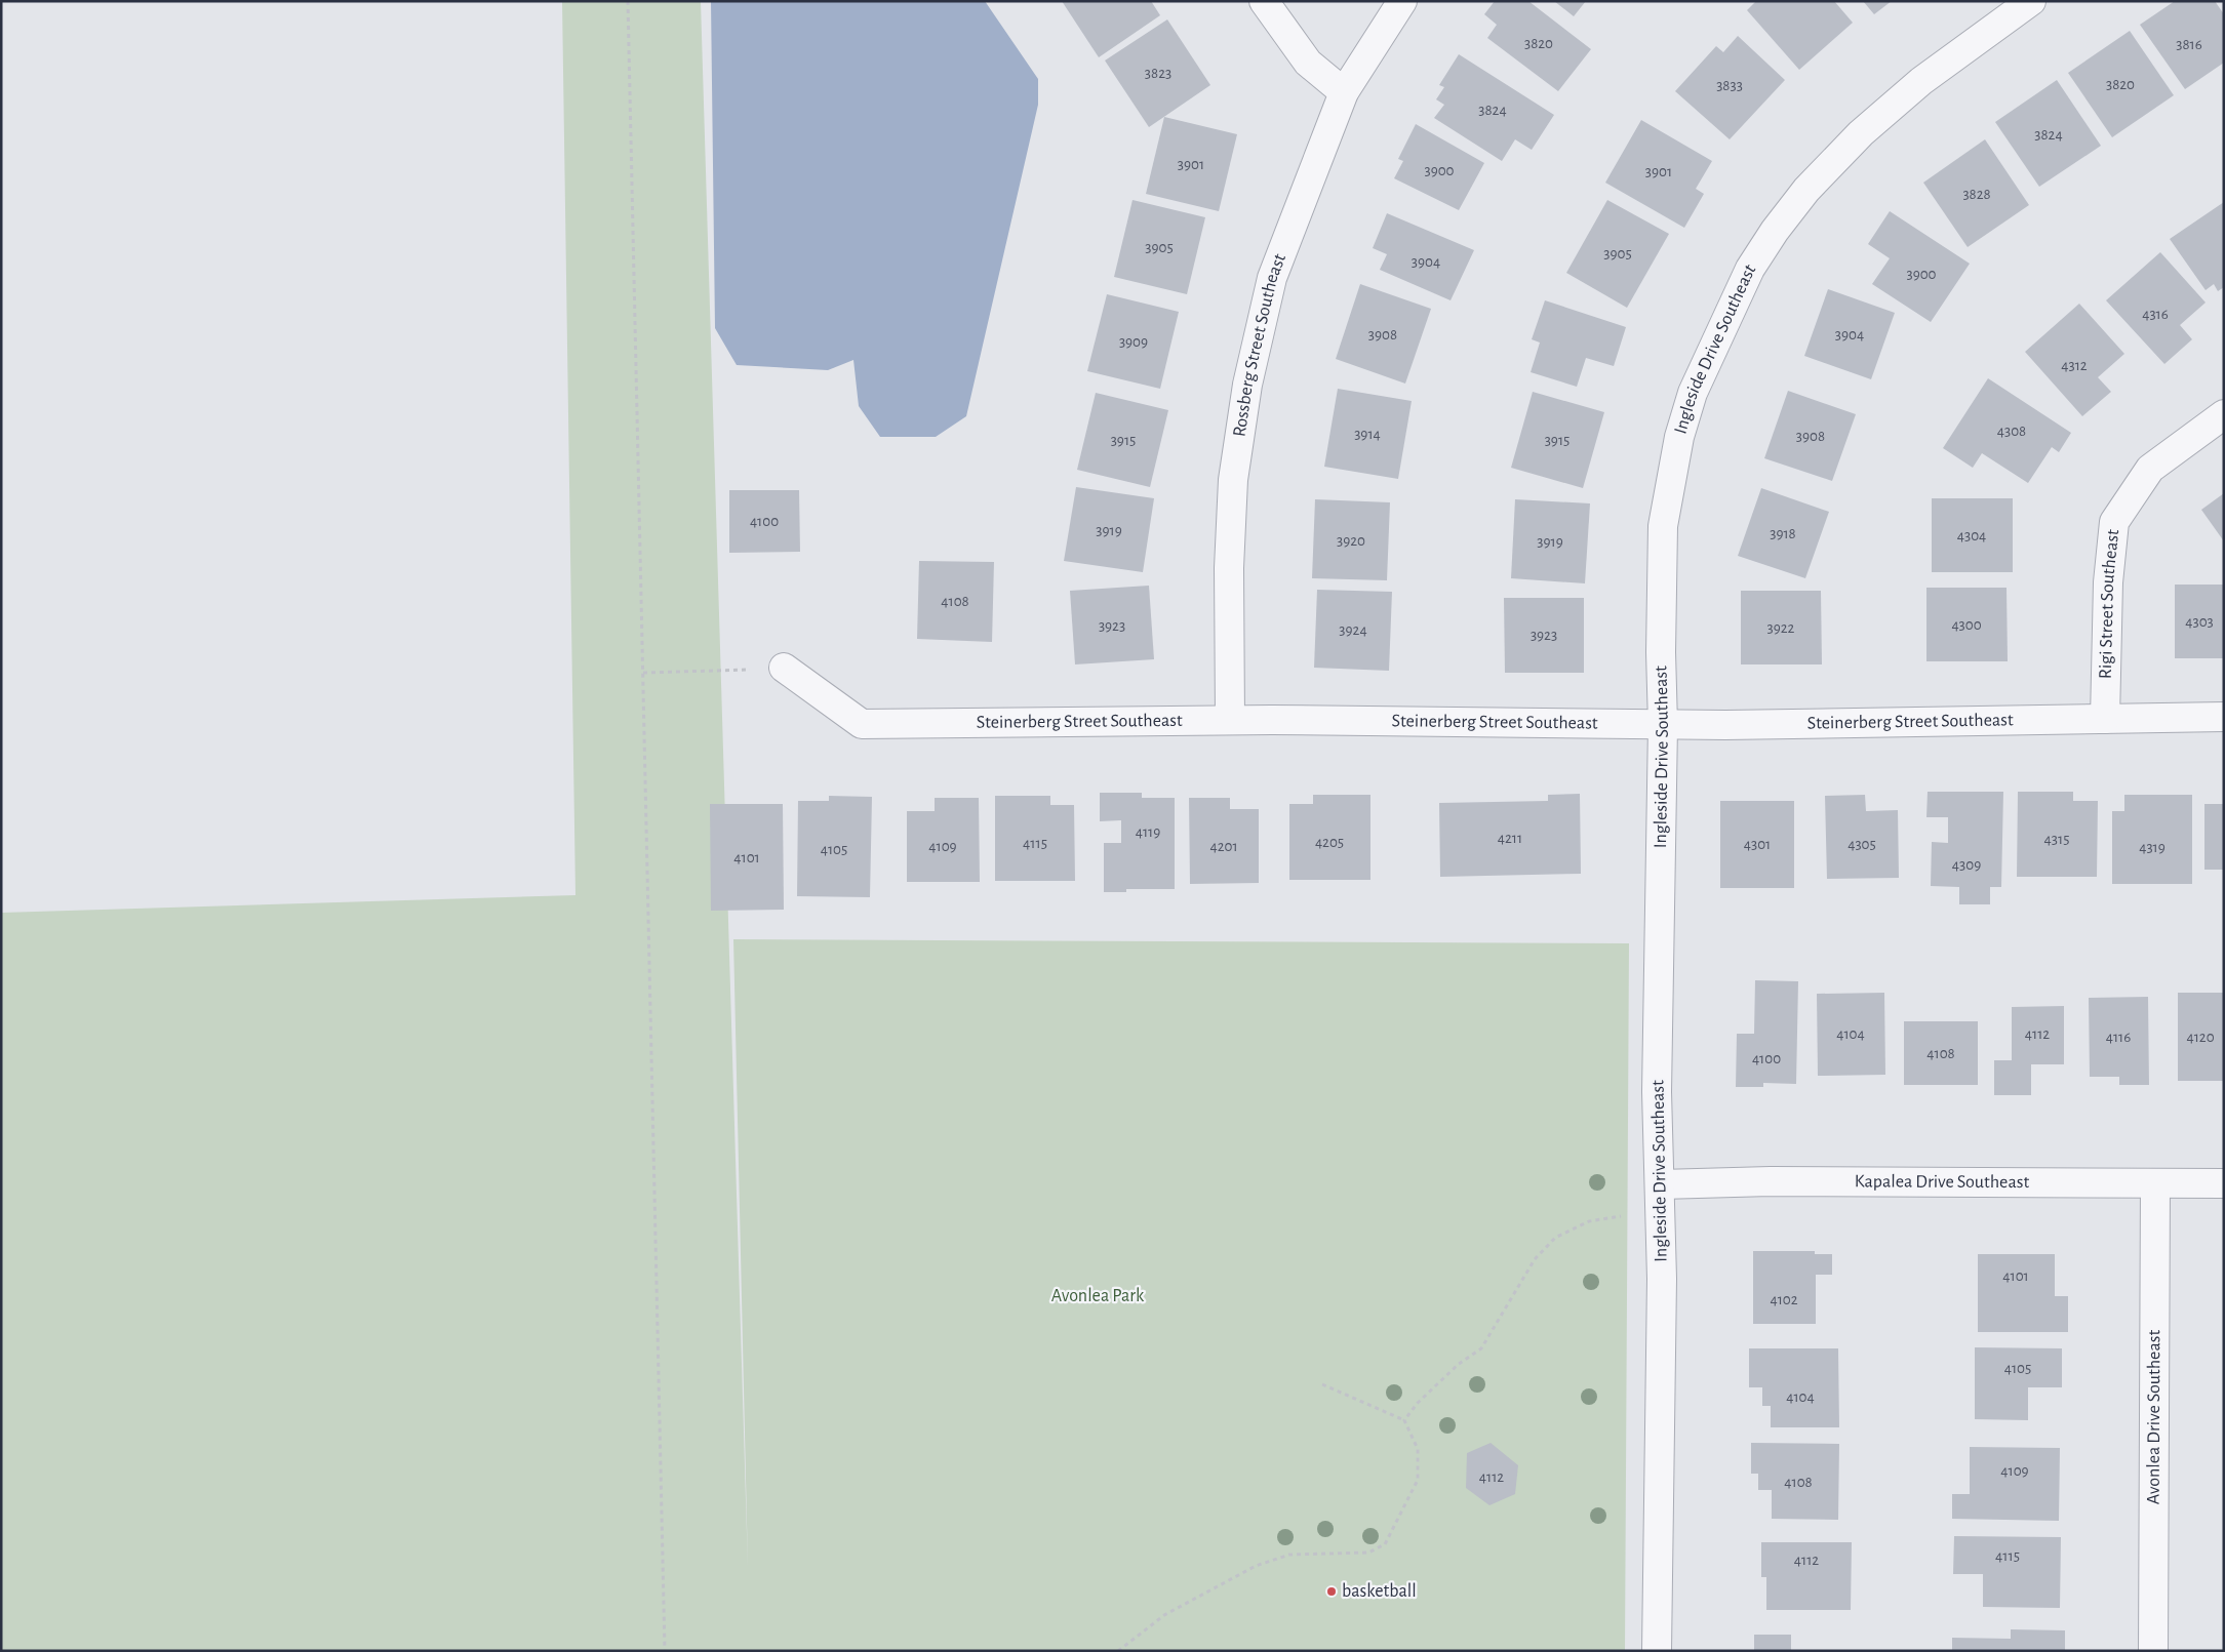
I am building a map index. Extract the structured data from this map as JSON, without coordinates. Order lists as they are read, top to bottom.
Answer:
{
  "streets": {
    "street": [
      "Rossberg Street Southeast",
      "Ingleside Drive Southeast",
      "Rigi Street Southeast",
      "Steinerberg Street Southeast",
      "Kapalea Drive Southeast",
      "Avonlea Drive Southeast"
    ]
  },
  "crossings": [
    ["Rossberg Street Southeast", "Steinerberg Street Southeast"],
    ["Ingleside Drive Southeast", "Steinerberg Street Southeast"],
    ["Ingleside Drive Southeast", "Kapalea Drive Southeast"],
    ["Rigi Street Southeast", "Steinerberg Street Southeast"],
    ["Kapalea Drive Southeast", "Avonlea Drive Southeast"]
  ],
  "parks": ["Avonlea Park"],
  "places": ["basketball"],
  "house_numbers": [
    "3820",
    "3816",
    "3823",
    "3820",
    "3833",
    "3824",
    "3824",
    "3901",
    "3900",
    "3901",
    "3828",
    "3905",
    "3905",
    "3904",
    "3900",
    "4316",
    "3908",
    "3904",
    "3909",
    "4312",
    "4308",
    "3914",
    "3908",
    "3915",
    "3915",
    "4100",
    "3919",
    "3918",
    "4304",
    "3920",
    "3919",
    "4108",
    "4303",
    "4300",
    "3923",
    "3922",
    "3924",
    "3923",
    "4119",
    "4211",
    "4315",
    "4205",
    "4115",
    "4301",
    "4305",
    "4109",
    "4201",
    "4319",
    "4105",
    "4101",
    "4309",
    "4104",
    "4112",
    "4116",
    "4120",
    "4108",
    "4100",
    "4101",
    "4102",
    "4105",
    "4104",
    "4109",
    "4112",
    "4108",
    "4115",
    "4112"
  ]
}
